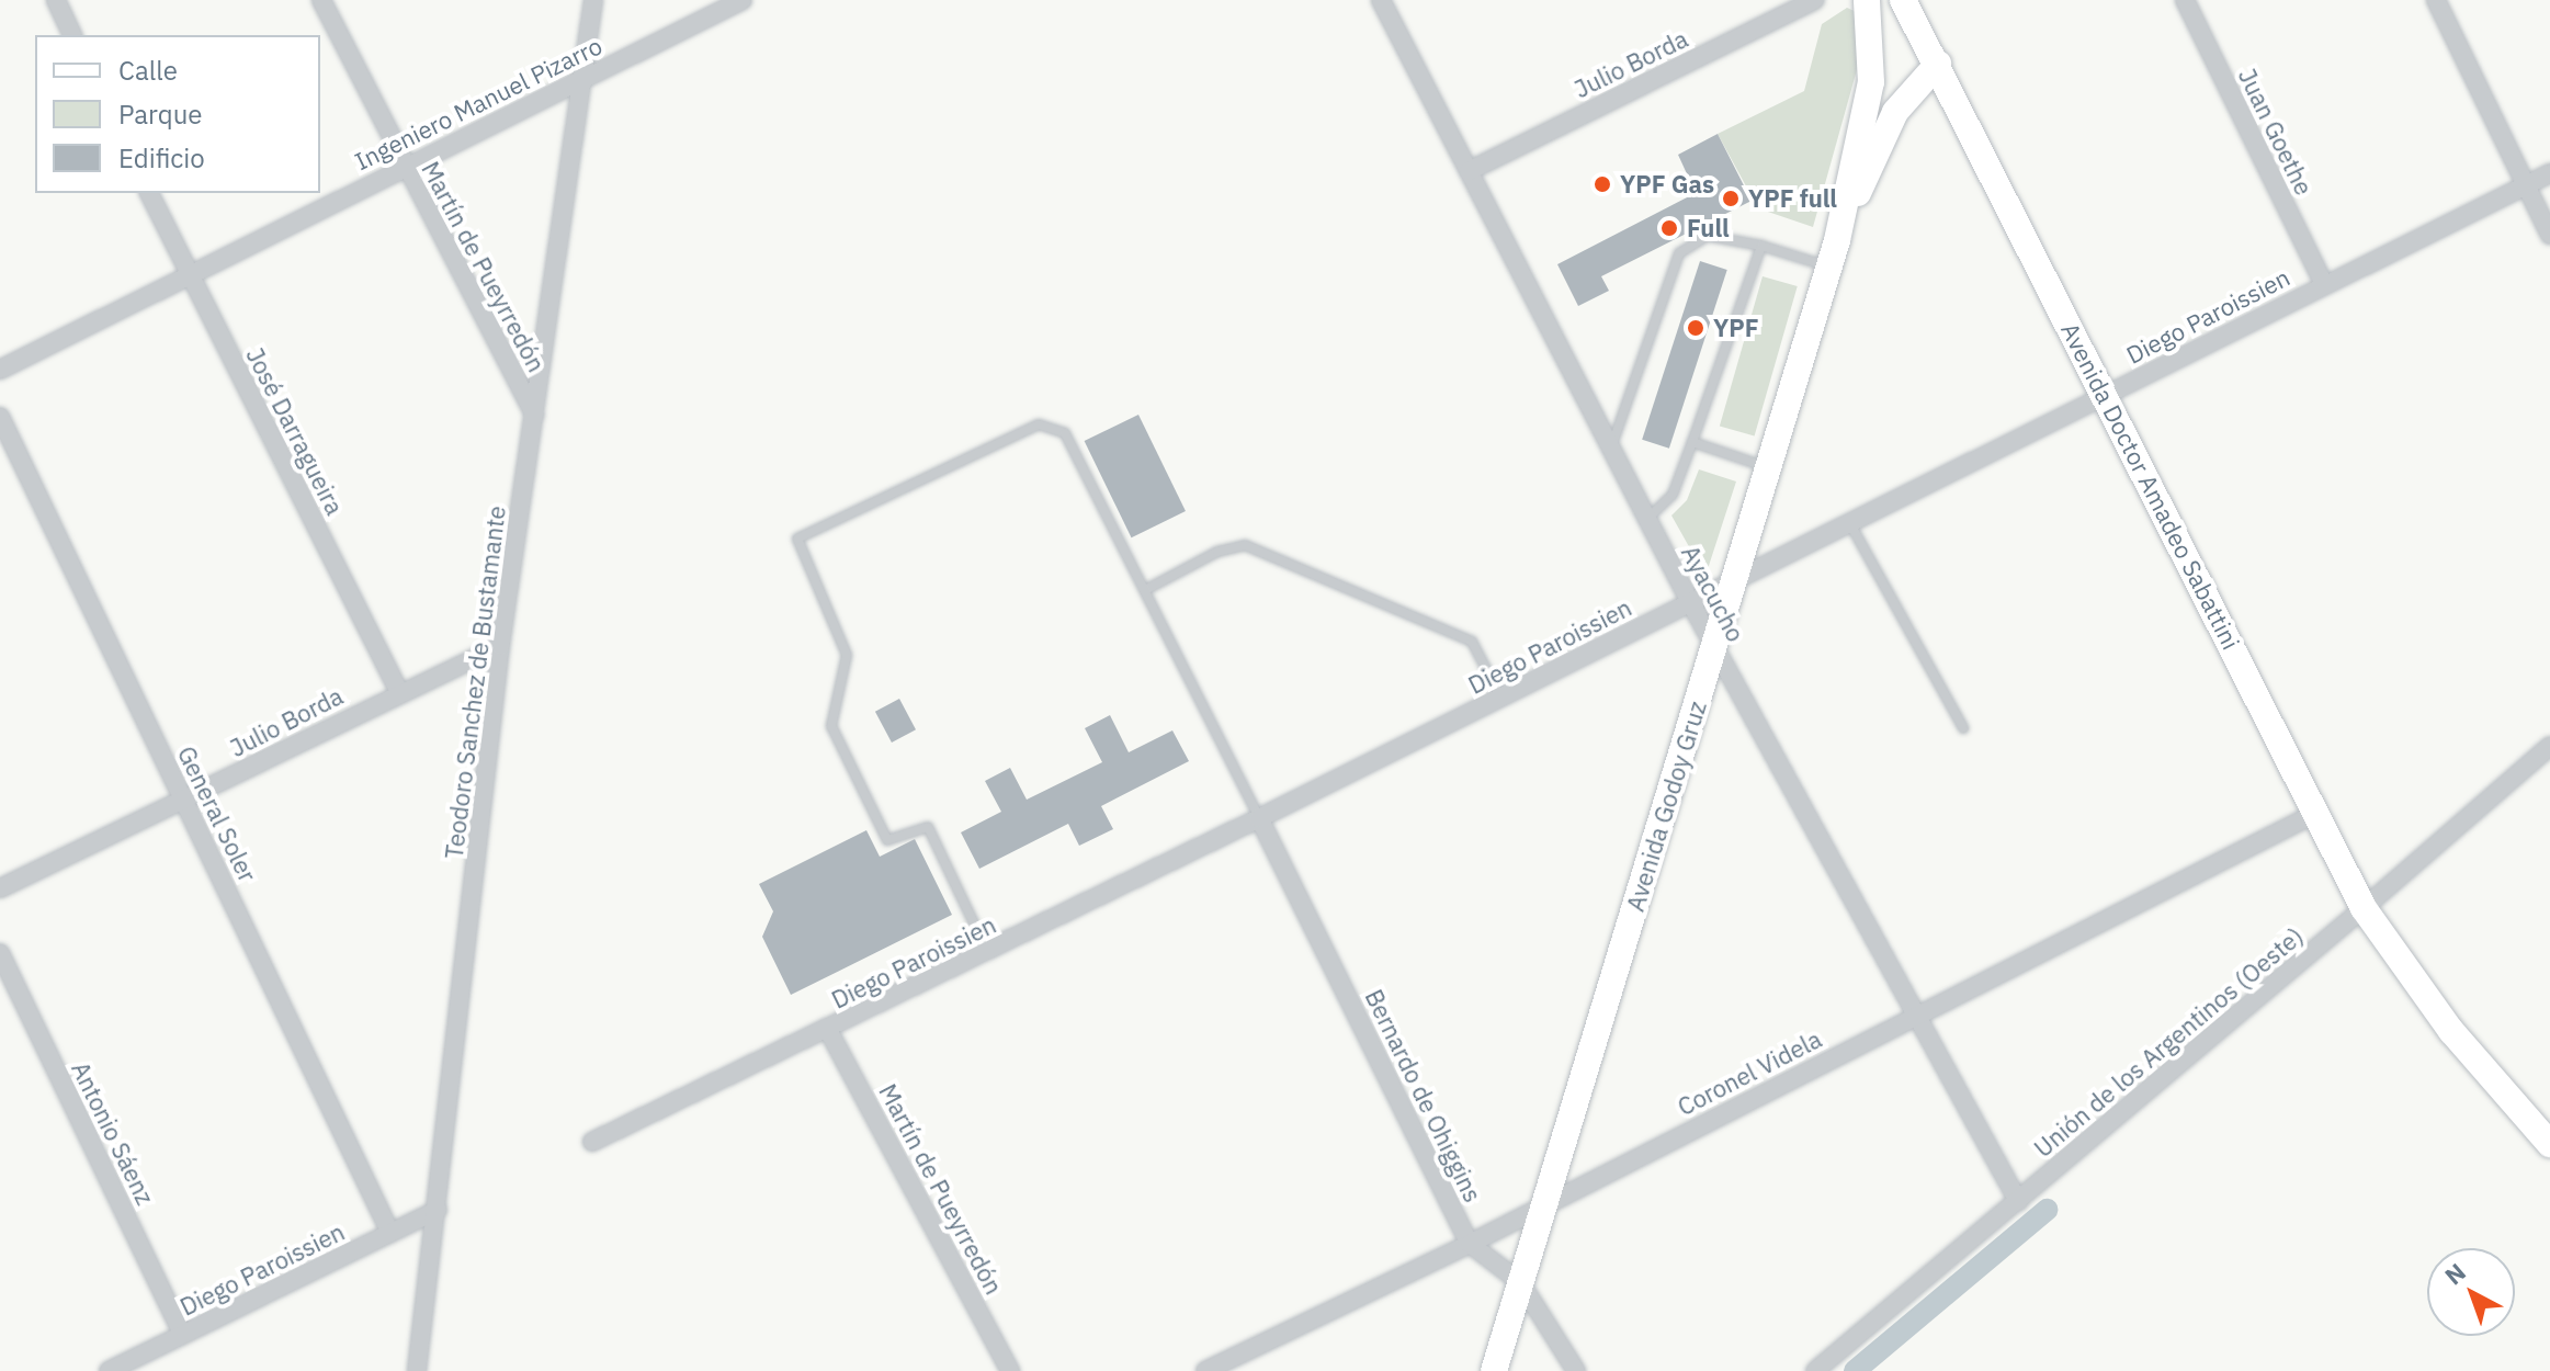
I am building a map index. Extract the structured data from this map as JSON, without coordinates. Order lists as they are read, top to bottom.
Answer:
{
  "streets": {
    "main road": ["Avenida Doctor Amadeo Sabattini", "Avenida Godoy Gruz"],
    "street": [
      "Julio Borda",
      "Ingeniero Manuel Pizarro",
      "Juan Goethe",
      "Martín de Pueyrredón",
      "Diego Paroissien",
      "José Darragueira",
      "Ayacucho",
      "Teodoro Sanchez de Bustamante",
      "General Soler",
      "Unión de los Argentinos (Oeste)",
      "Coronel Videla",
      "Bernardo de Ohiggins",
      "Antonio Sáenz"
    ]
  },
  "crossings": [
    ["Julio Borda", "José Darragueira"],
    ["Julio Borda", "Ayacucho"],
    ["Julio Borda", "Teodoro Sanchez de Bustamante"],
    ["Julio Borda", "General Soler"],
    ["Ingeniero Manuel Pizarro", "Martín de Pueyrredón"],
    ["Ingeniero Manuel Pizarro", "José Darragueira"],
    ["Ingeniero Manuel Pizarro", "Teodoro Sanchez de Bustamante"],
    ["Juan Goethe", "Diego Paroissien"],
    ["Martín de Pueyrredón", "Diego Paroissien"],
    ["Martín de Pueyrredón", "Teodoro Sanchez de Bustamante"],
    ["Diego Paroissien", "Avenida Doctor Amadeo Sabattini"],
    ["Diego Paroissien", "Ayacucho"],
    ["Diego Paroissien", "Teodoro Sanchez de Bustamante"],
    ["Diego Paroissien", "Avenida Godoy Gruz"],
    ["Diego Paroissien", "General Soler"],
    ["Diego Paroissien", "Bernardo de Ohiggins"],
    ["Diego Paroissien", "Antonio Sáenz"],
    ["Avenida Doctor Amadeo Sabattini", "Avenida Godoy Gruz"],
    ["Avenida Doctor Amadeo Sabattini", "Unión de los Argentinos (Oeste)"],
    ["Avenida Doctor Amadeo Sabattini", "Coronel Videla"],
    ["Ayacucho", "Avenida Godoy Gruz"],
    ["Ayacucho", "Unión de los Argentinos (Oeste)"],
    ["Ayacucho", "Coronel Videla"],
    ["Avenida Godoy Gruz", "Coronel Videla"],
    ["Avenida Godoy Gruz", "Bernardo de Ohiggins"],
    ["Coronel Videla", "Bernardo de Ohiggins"]
  ],
  "places": [
    "YPF Gas",
    "YPF full",
    "Full",
    "YPF"
  ],
  "legend": ["Calle", "Parque", "Edificio"],
  "north": "top left"
}
